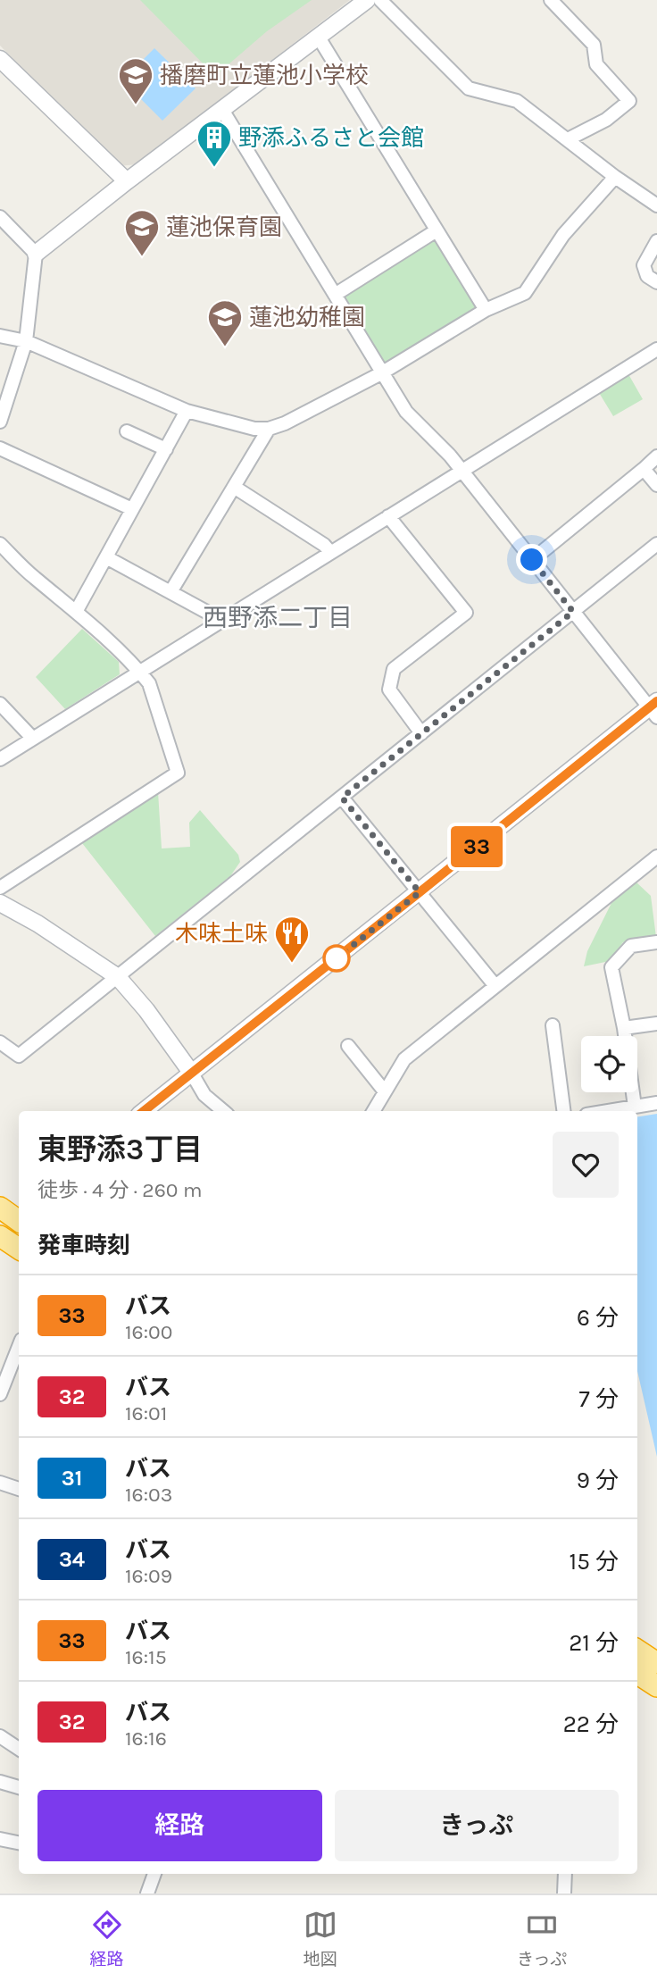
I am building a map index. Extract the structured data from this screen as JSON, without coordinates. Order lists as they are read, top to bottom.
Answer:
{
  "districts": ["西野添二丁目"],
  "places": {
    "school or university": ["播磨町立蓮池小学校", "蓮池保育園", "蓮池幼稚園"],
    "building": ["野添ふるさと会館"],
    "restaurant": ["木味土味"]
  },
  "lines": ["bus line 33"],
  "page": {
    "on_map": "33",
    "heading": [
      ["東野添3丁目", "徒歩 · 4 分 · 260 m"],
      "発車時刻"
    ],
    "list": [
      {
        "mark": "33",
        "name": "バス",
        "note": "16:00",
        "value": "6 分"
      },
      {
        "mark": "32",
        "name": "バス",
        "note": "16:01",
        "value": "7 分"
      },
      {
        "mark": "31",
        "name": "バス",
        "note": "16:03",
        "value": "9 分"
      },
      {
        "mark": "34",
        "name": "バス",
        "note": "16:09",
        "value": "15 分"
      },
      {
        "mark": "33",
        "name": "バス",
        "note": "16:15",
        "value": "21 分"
      },
      {
        "mark": "32",
        "name": "バス",
        "note": "16:16",
        "value": "22 分"
      }
    ],
    "buttons": ["経路", "きっぷ"],
    "tabs": ["経路", "地図", "きっぷ"]
  }
}
